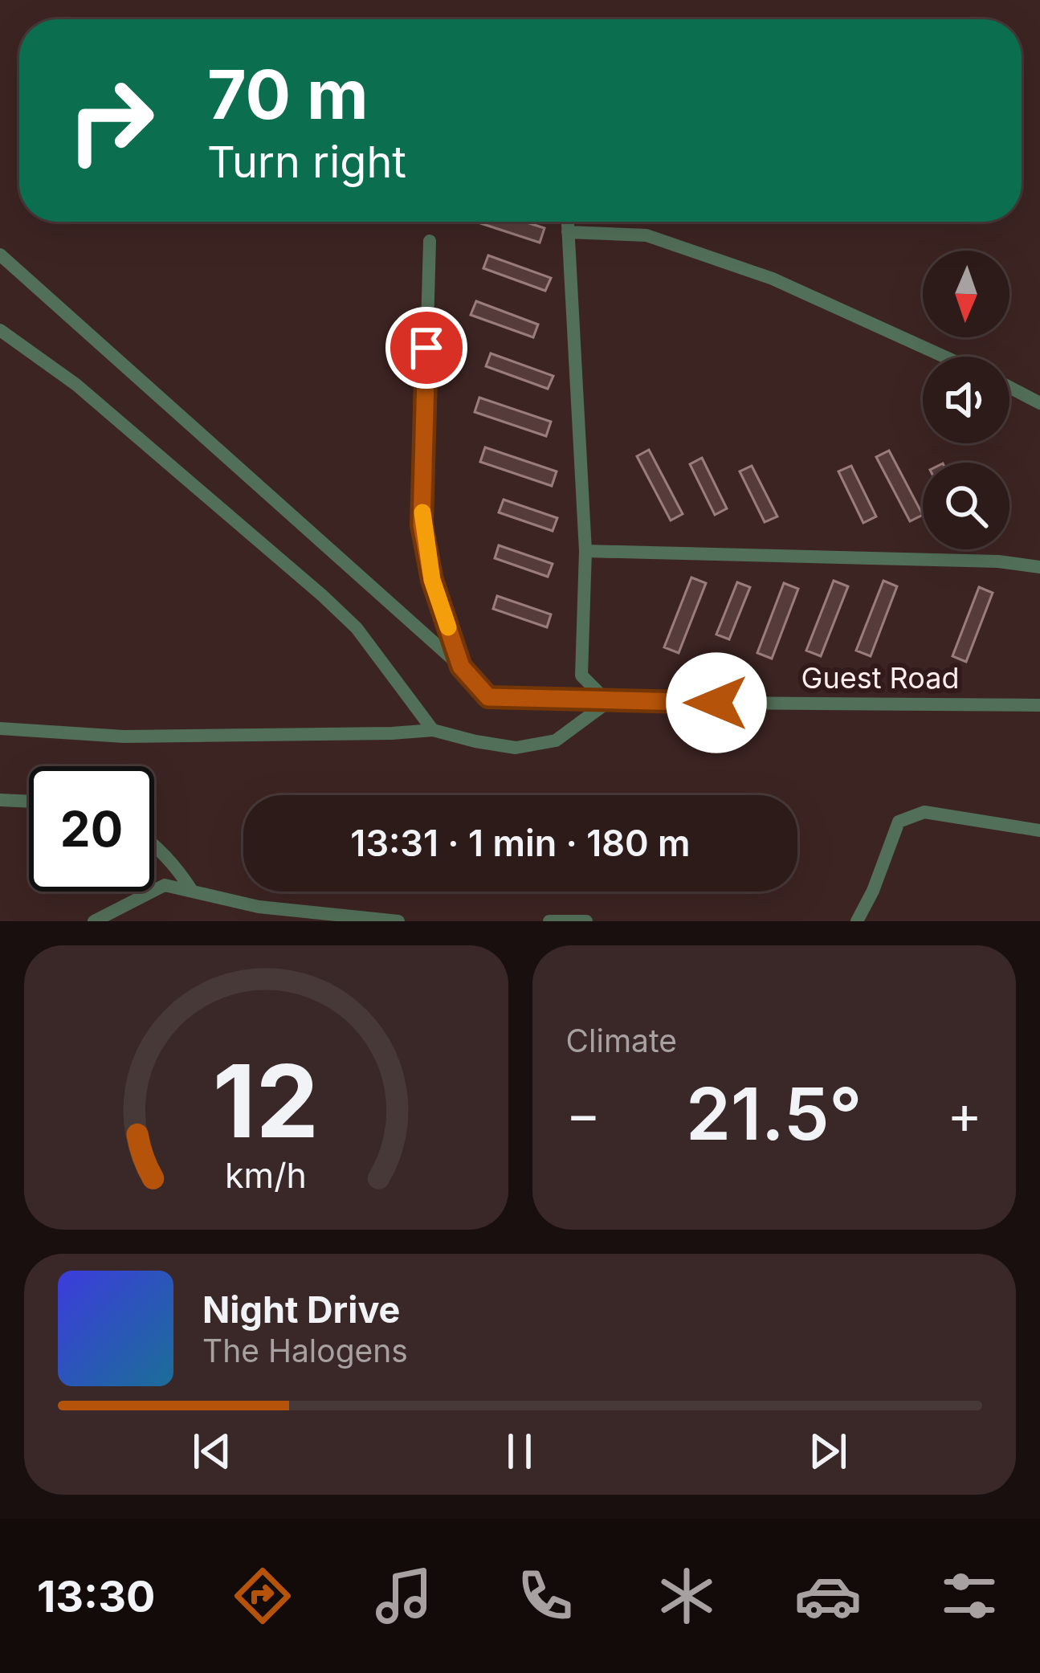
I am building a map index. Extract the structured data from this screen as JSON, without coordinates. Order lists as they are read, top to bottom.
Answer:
{
  "streets": {
    "lane": ["Guest Road"]
  },
  "north": "bottom",
  "page": {
    "turn": ["70 m", "Turn right"],
    "limit": "20",
    "trip": "13:31 · 1 min · 180 m",
    "tile": "Climate",
    "heat": ["−", "21.5°", "+"],
    "song": ["Night Drive", "The Halogens"],
    "tabs": "13:30",
    "gauge": ["12", "km/h"]
  }
}
